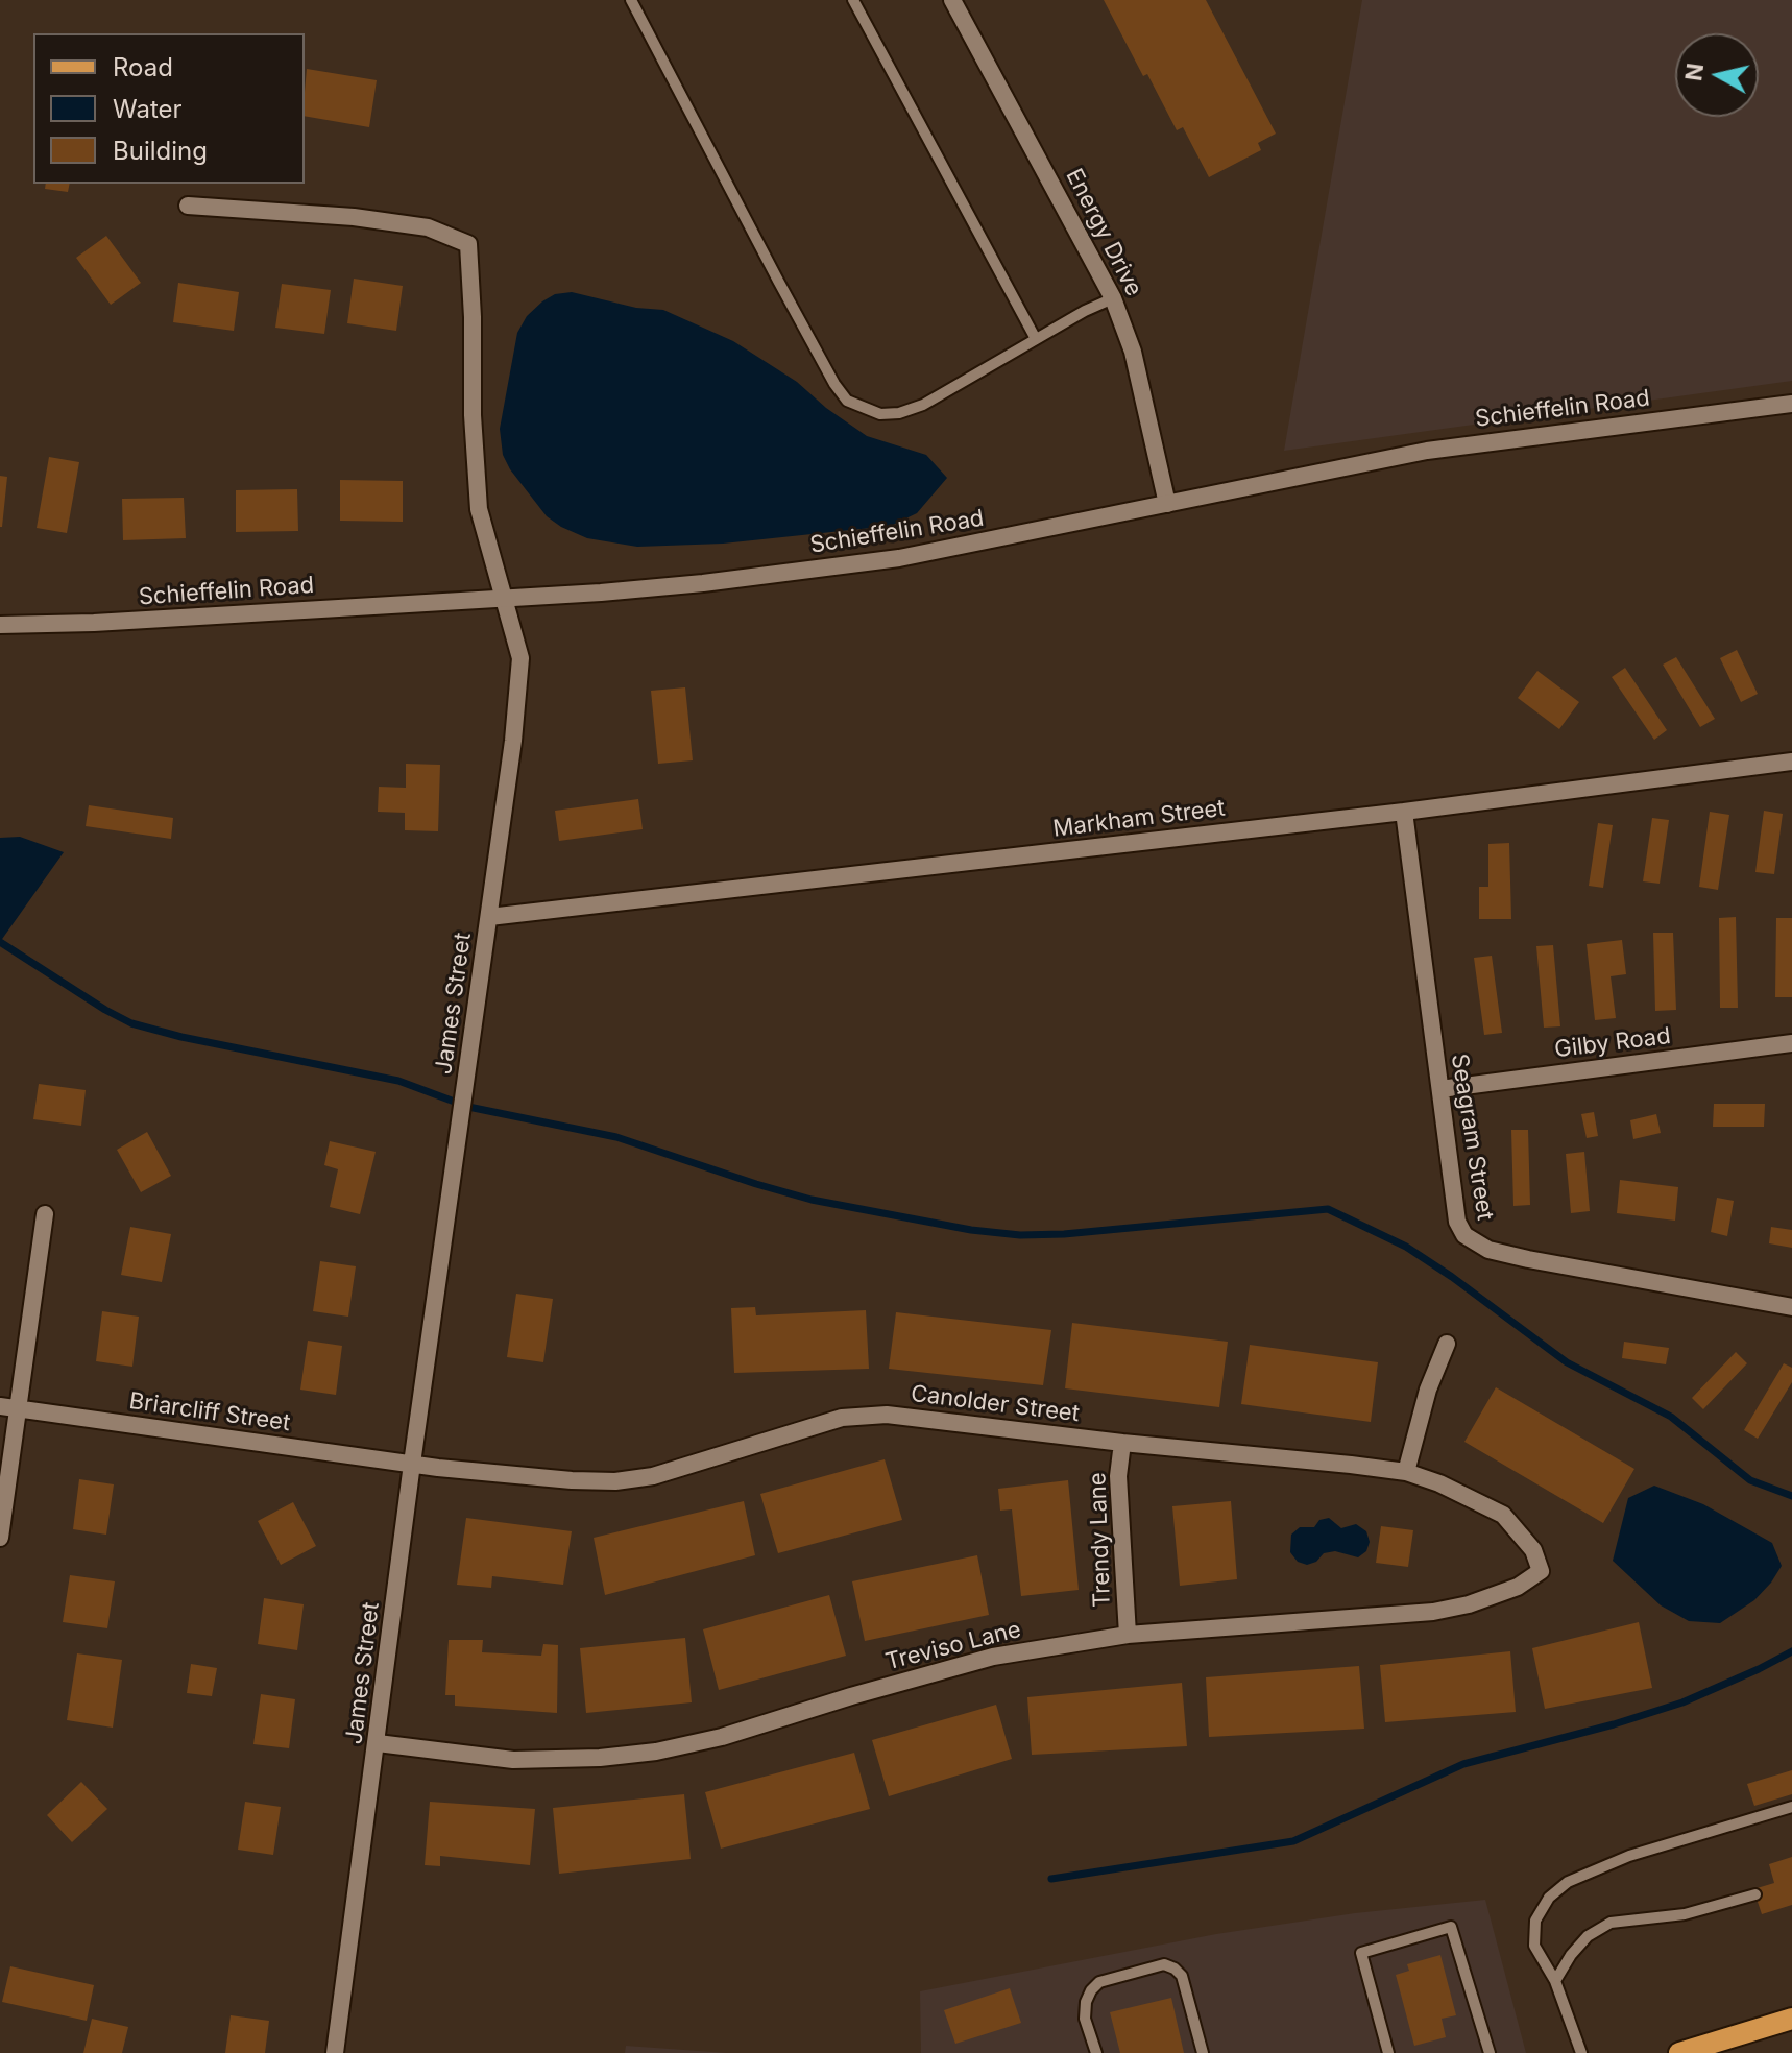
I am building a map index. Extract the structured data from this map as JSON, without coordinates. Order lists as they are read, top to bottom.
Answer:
{
  "streets": {
    "street": [
      "Energy Drive",
      "Schieffelin Road",
      "Markham Street",
      "James Street",
      "Gilby Road",
      "Seagram Street",
      "Canolder Street",
      "Briarcliff Street",
      "Trendy Lane",
      "Treviso Lane"
    ]
  },
  "crossings": [
    ["Energy Drive", "Schieffelin Road"],
    ["Schieffelin Road", "James Street"],
    ["Markham Street", "James Street"],
    ["Markham Street", "Seagram Street"],
    ["James Street", "Canolder Street"],
    ["James Street", "Briarcliff Street"],
    ["James Street", "Treviso Lane"],
    ["Gilby Road", "Seagram Street"],
    ["Canolder Street", "Briarcliff Street"],
    ["Canolder Street", "Trendy Lane"],
    ["Canolder Street", "Treviso Lane"],
    ["Trendy Lane", "Treviso Lane"]
  ],
  "legend": ["Road", "Water", "Building"],
  "north": "left"
}
